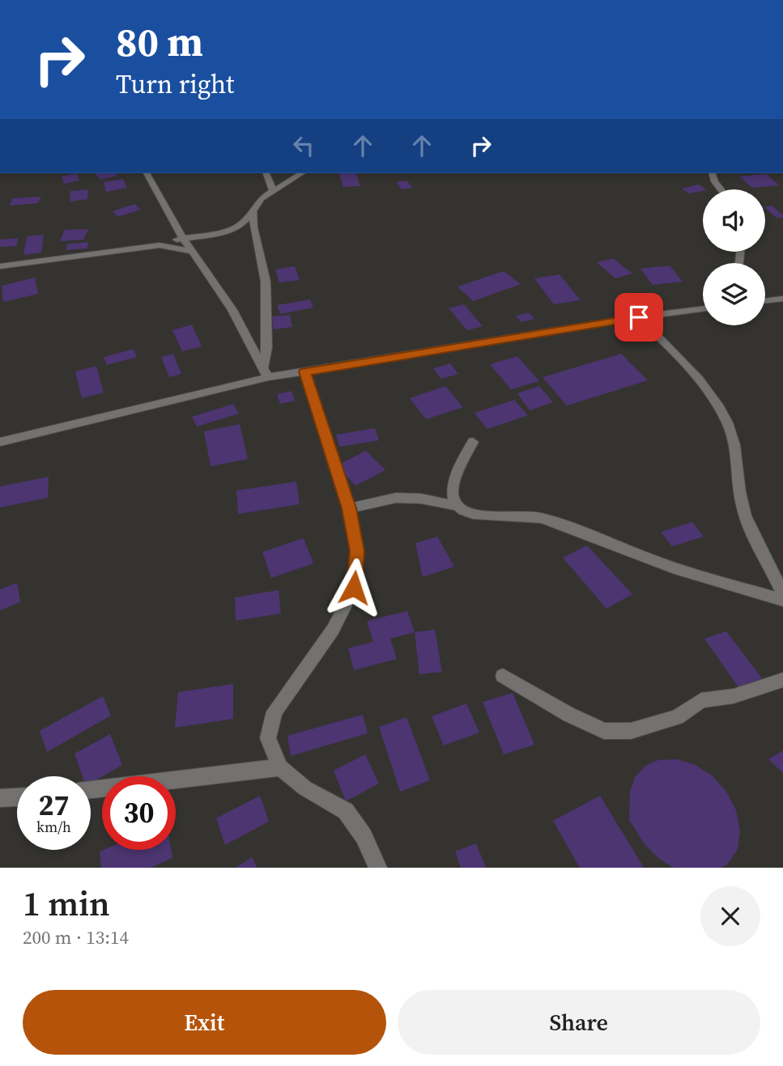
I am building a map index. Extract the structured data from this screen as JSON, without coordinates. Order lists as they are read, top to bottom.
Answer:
{
  "page": {
    "turn": ["80 m", "Turn right"],
    "speed": "27 km/h",
    "limit": "30",
    "heading": ["1 min", "200 m · 13:14"],
    "buttons": ["Exit", "Share"]
  }
}
